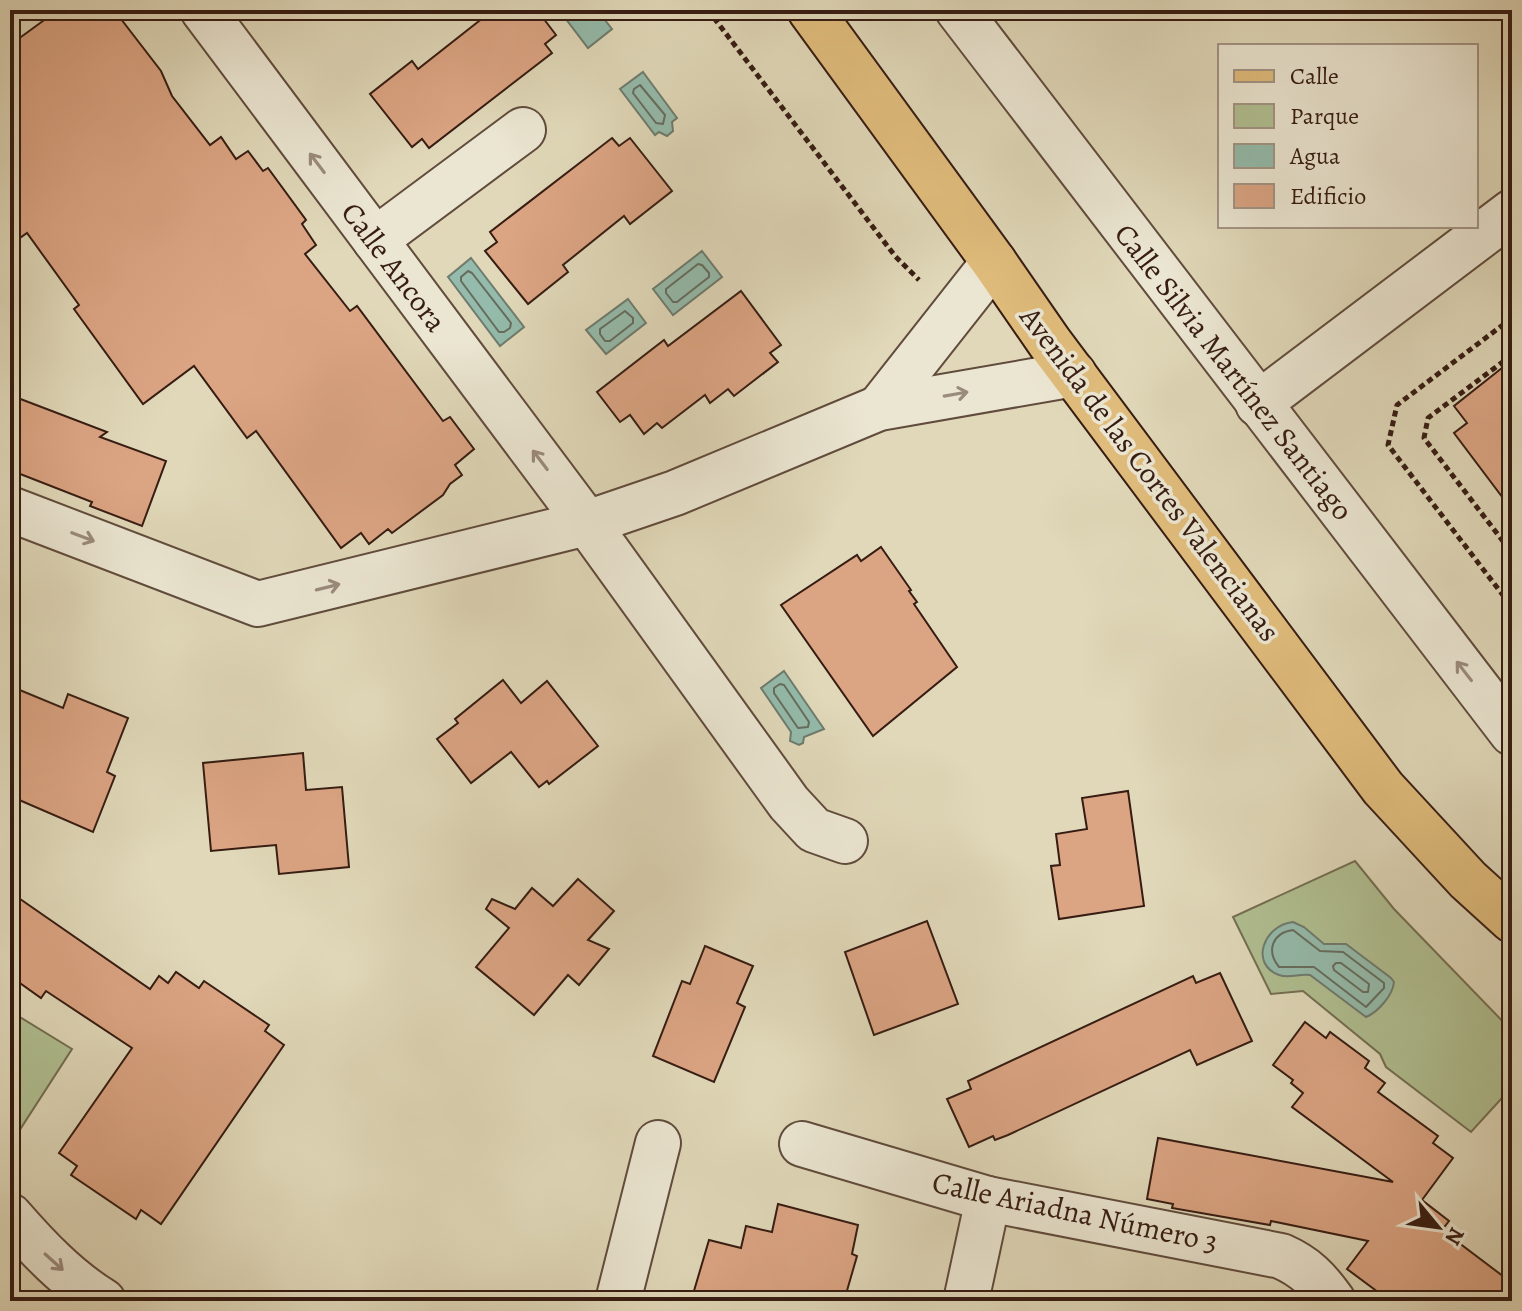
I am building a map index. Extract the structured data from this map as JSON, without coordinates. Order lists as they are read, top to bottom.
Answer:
{
  "streets": {
    "main road": ["Avenida de las Cortes Valencianas"],
    "street": ["Calle Ancora", "Calle Silvia Martínez Santiago", "Calle Ariadna Número 3"]
  },
  "one_way": ["Calle Ancora", "Calle Silvia Martínez Santiago"],
  "legend": [
    "Calle",
    "Parque",
    "Agua",
    "Edificio"
  ],
  "north": "bottom right"
}
